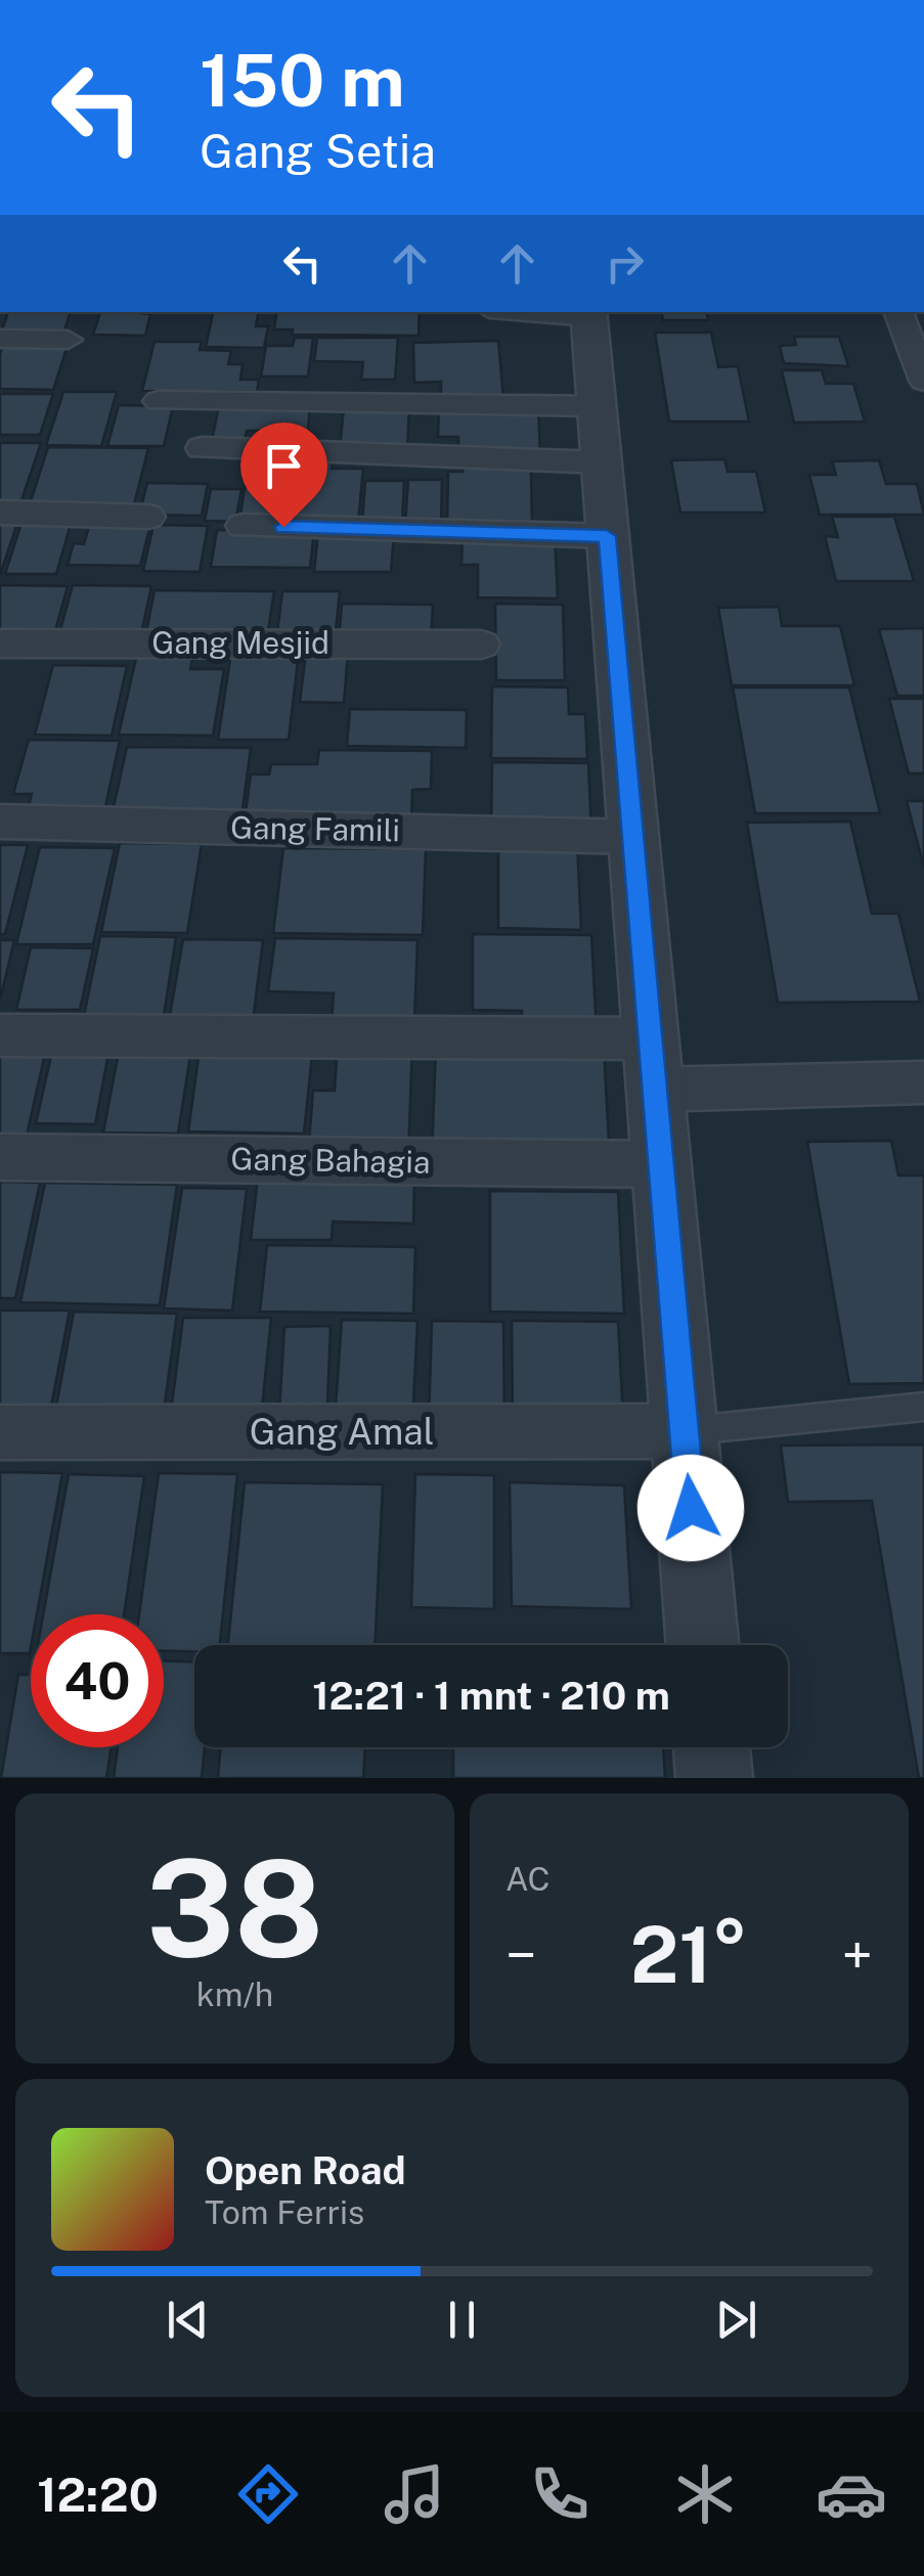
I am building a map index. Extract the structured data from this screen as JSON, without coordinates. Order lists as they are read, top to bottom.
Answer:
{
  "streets": {
    "street": [
      "Gang Mesjid",
      "Gang Famili",
      "Gang Bahagia",
      "Gang Amal"
    ]
  },
  "page": {
    "turn": ["150 m", "Gang Setia"],
    "limit": "40",
    "trip": "12:21 · 1 mnt · 210 m",
    "tile": [
      ["38", "km/h"],
      "AC"
    ],
    "heat": ["−", "21°", "+"],
    "song": ["Open Road", "Tom Ferris"],
    "tabs": "12:20"
  }
}
